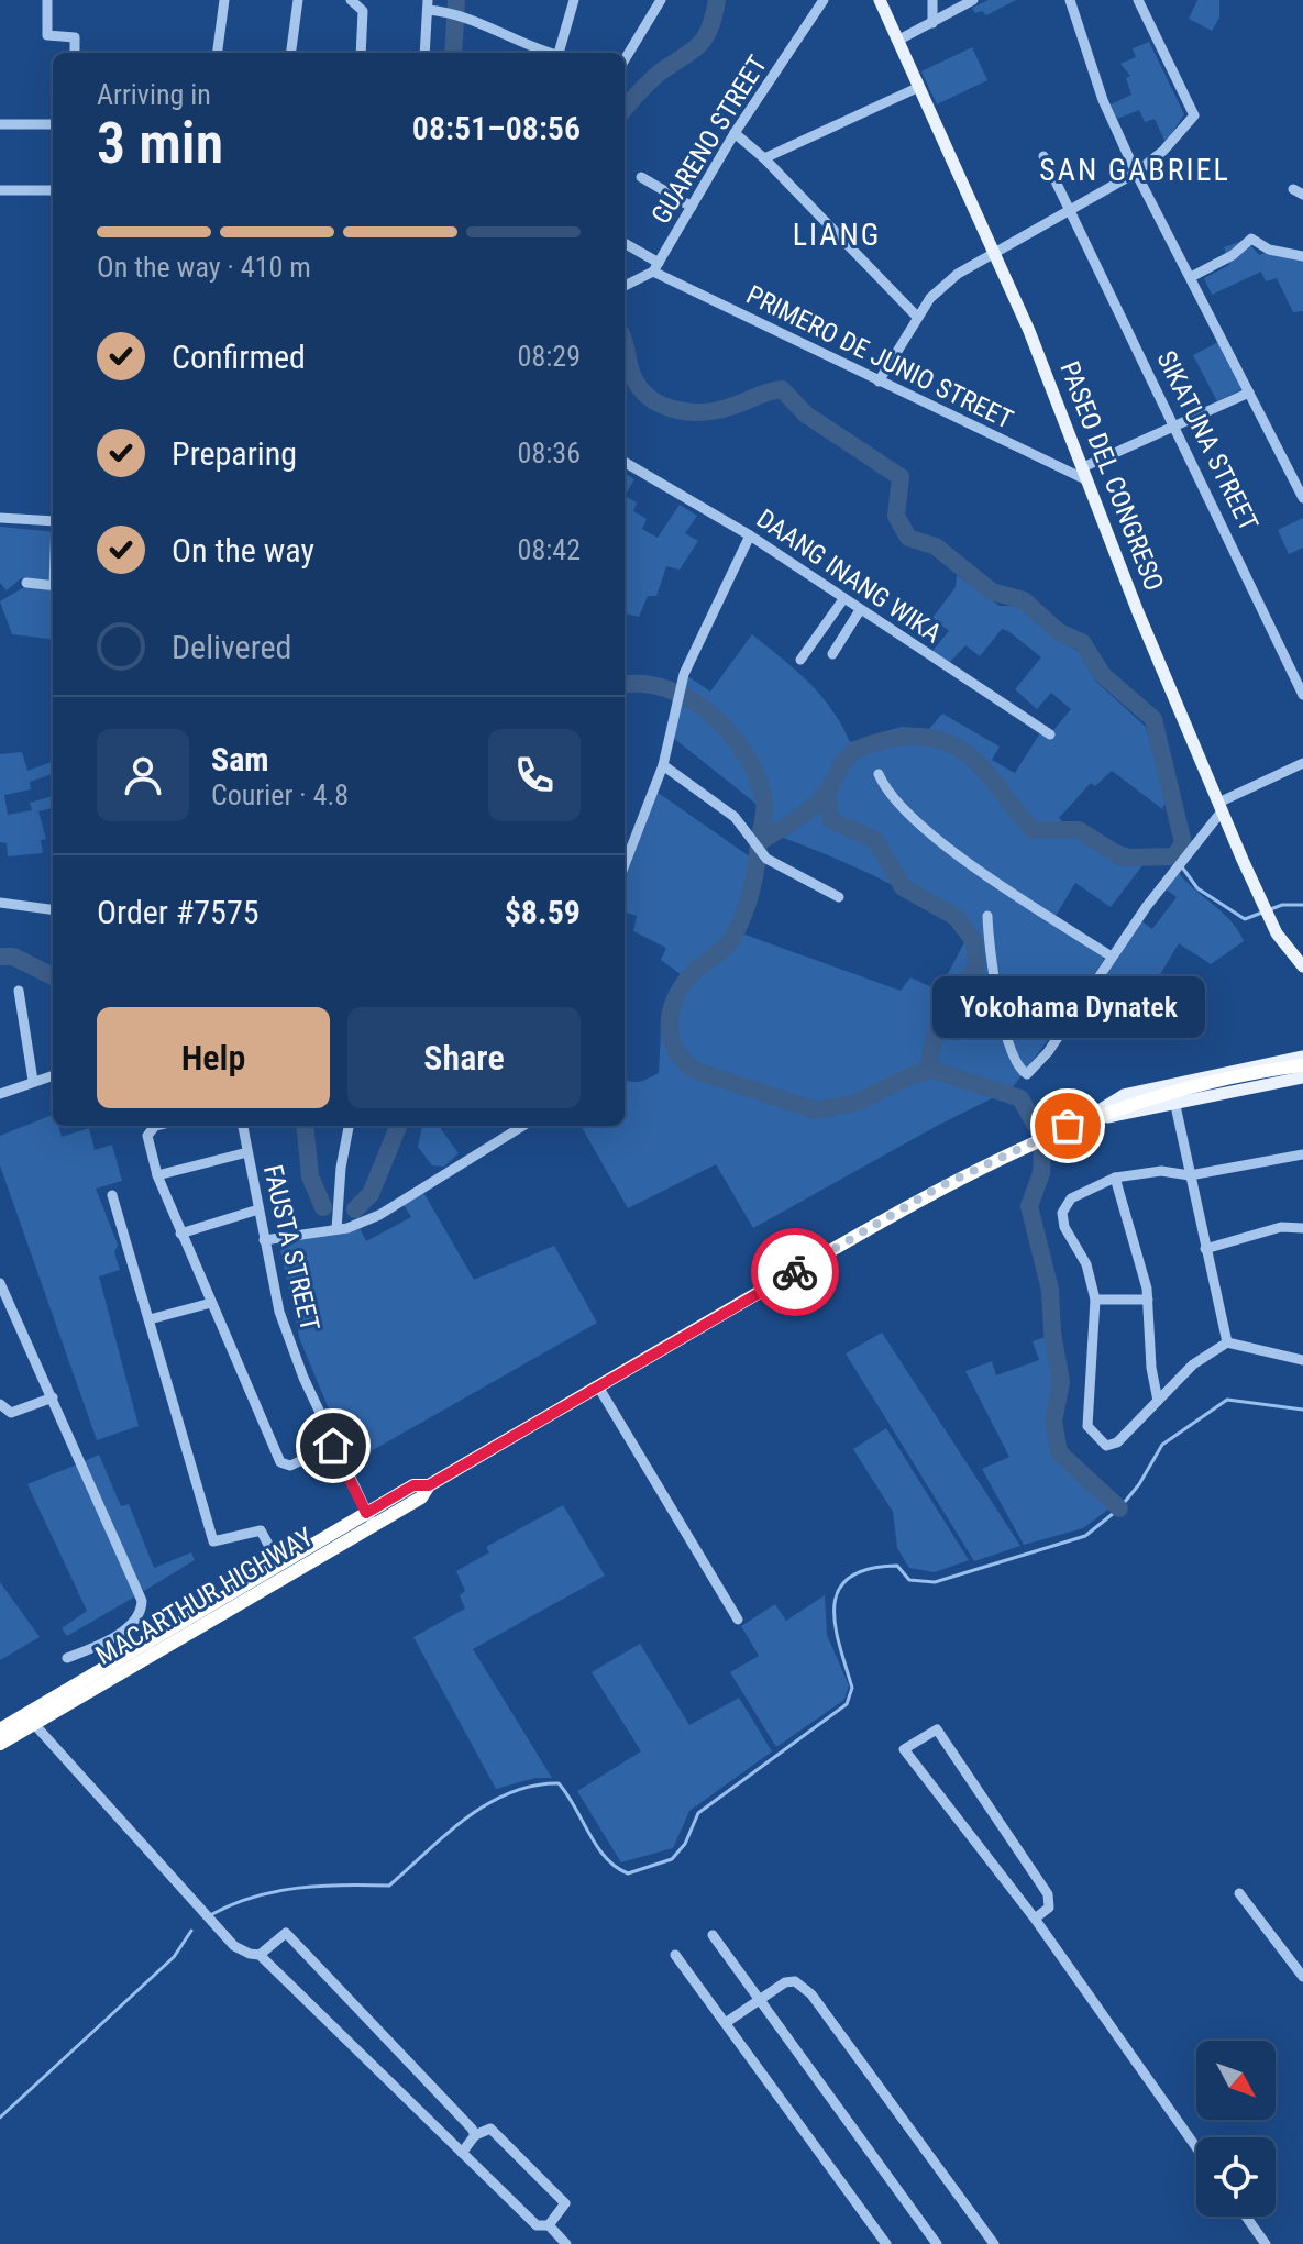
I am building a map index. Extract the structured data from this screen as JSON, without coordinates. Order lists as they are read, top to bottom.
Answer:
{
  "streets": {
    "highway": ["MACARTHUR HIGHWAY"],
    "main road": ["PASEO DEL CONGRESO"],
    "street": [
      "GUARENO STREET",
      "PRIMERO DE JUNIO STREET",
      "SIKATUNA STREET",
      "DAANG INANG WIKA",
      "FAUSTA STREET"
    ]
  },
  "crossings": [
    ["GUARENO STREET", "PRIMERO DE JUNIO STREET"],
    ["PRIMERO DE JUNIO STREET", "PASEO DEL CONGRESO"],
    ["FAUSTA STREET", "MACARTHUR HIGHWAY"]
  ],
  "districts": ["SAN GABRIEL", "LIANG"],
  "places": ["Yokohama Dynatek"],
  "north": "bottom right",
  "page": {
    "heading": ["3 min", "Arriving in", "08:51–08:56"],
    "panel": [
      "Sam",
      "Courier · 4.8",
      "Order #7575",
      "$8.59"
    ],
    "bar": "On the way · 410 m",
    "list": [
      ["Confirmed", "08:29"],
      ["Preparing", "08:36"],
      ["On the way", "08:42"],
      "Delivered"
    ],
    "bubble": "Yokohama Dynatek",
    "buttons": ["Help", "Share"]
  }
}
